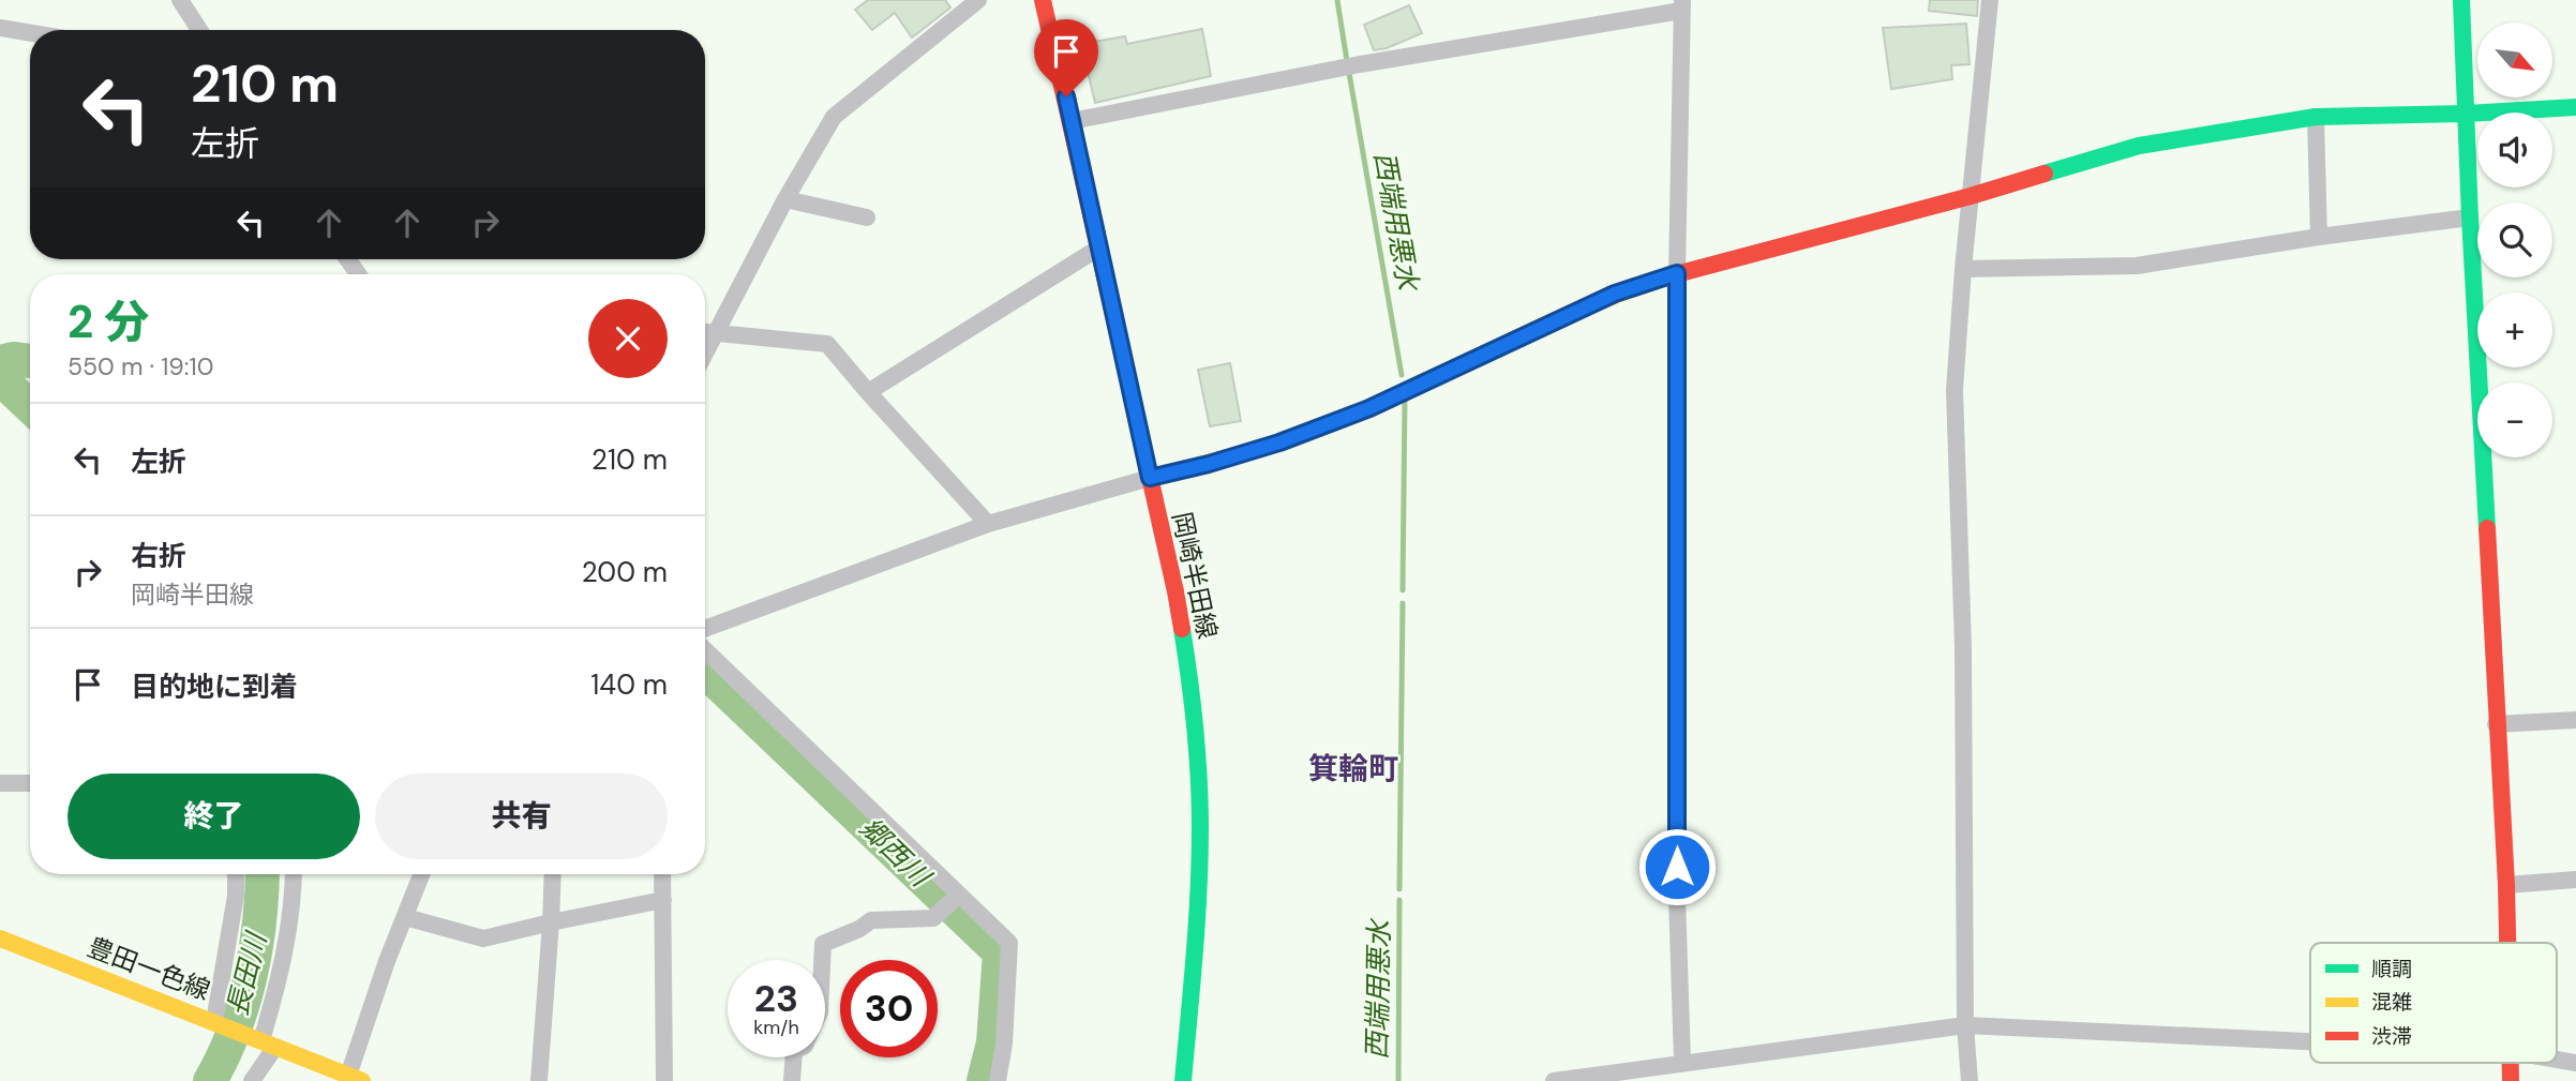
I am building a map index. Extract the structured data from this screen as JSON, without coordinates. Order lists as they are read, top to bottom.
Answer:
{
  "streets": {
    "street": ["岡崎半田線", "豊田一色線"]
  },
  "districts": ["箕輪町"],
  "water": ["西端用悪水", "郷西川", "長田川"],
  "legend": ["順調", "混雑", "渋滞"],
  "north": "bottom right",
  "page": {
    "map_buttons": ["+", "−"],
    "turn": ["210 m", "左折"],
    "heading": ["2 分", "550 m · 19:10"],
    "list": [
      {
        "name": "左折",
        "value": "210 m"
      },
      {
        "name": "右折",
        "note": "岡崎半田線",
        "value": "200 m"
      },
      {
        "name": "目的地に到着",
        "value": "140 m"
      }
    ],
    "buttons": ["終了", "共有"],
    "speed": "23 km/h",
    "limit": "30"
  }
}
